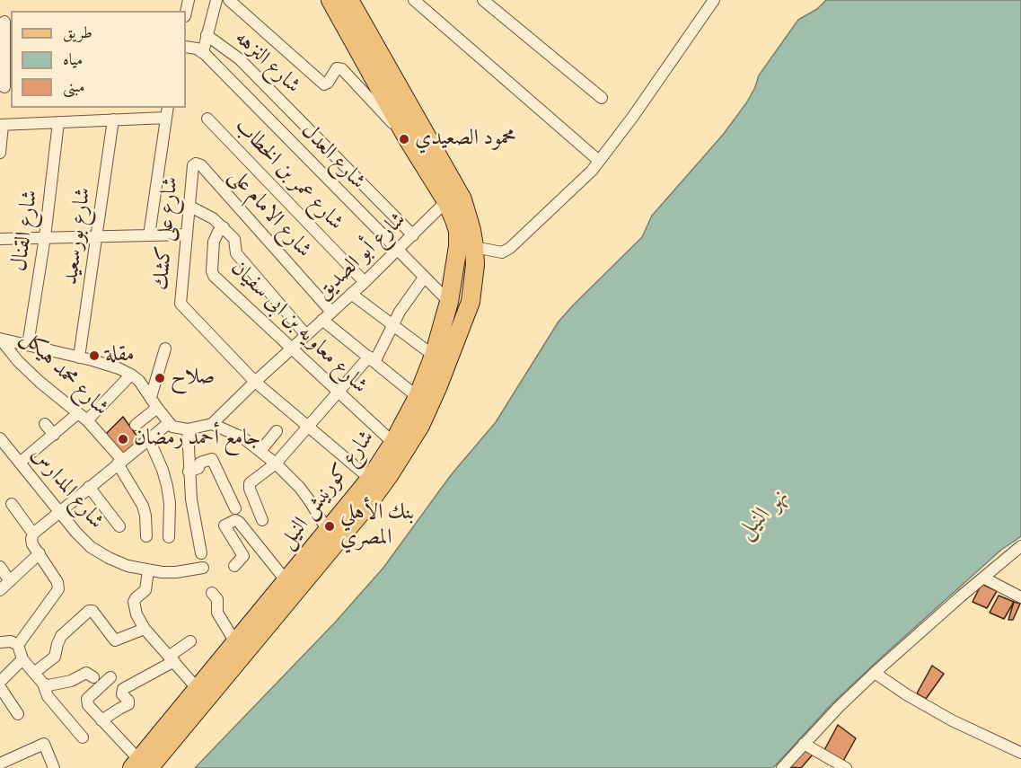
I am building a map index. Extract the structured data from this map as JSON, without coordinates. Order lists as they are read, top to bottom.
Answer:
{
  "streets": {
    "main road": ["شارع كورنيش النيل"],
    "street": [
      "شارع النزهه",
      "شارع العدل",
      "شارع عمر بن الخطاب",
      "شارع الامام على",
      "شارع القنال",
      "شارع على كشك",
      "شارع بورسعيد",
      "شارع أبو الصديق",
      "شارع معاويه بن ابى سفيان",
      "شارع محمد هيكل",
      "شارع المدارس"
    ]
  },
  "crossings": [
    ["شارع النزهه", "شارع العدل"],
    ["شارع النزهه", "شارع أبو الصديق"],
    ["شارع العدل", "شارع أبو الصديق"],
    ["شارع العدل", "شارع كورنيش النيل"],
    ["شارع عمر بن الخطاب", "شارع أبو الصديق"],
    ["شارع الامام على", "شارع على كشك"],
    ["شارع الامام على", "شارع أبو الصديق"],
    ["شارع على كشك", "شارع أبو الصديق"],
    ["شارع على كشك", "شارع كورنيش النيل"],
    ["شارع أبو الصديق", "شارع معاويه بن ابى سفيان"],
    ["شارع أبو الصديق", "شارع كورنيش النيل"],
    ["شارع معاويه بن ابى سفيان", "شارع كورنيش النيل"]
  ],
  "water": ["نهر النيل"],
  "places": [
    "محمود الصعيدي",
    "مقلة",
    "صلاح",
    "جامع أحمد رمضان",
    "بنك الأهلي المصري"
  ],
  "legend": ["طريق", "مياه", "مبنى"]
}
